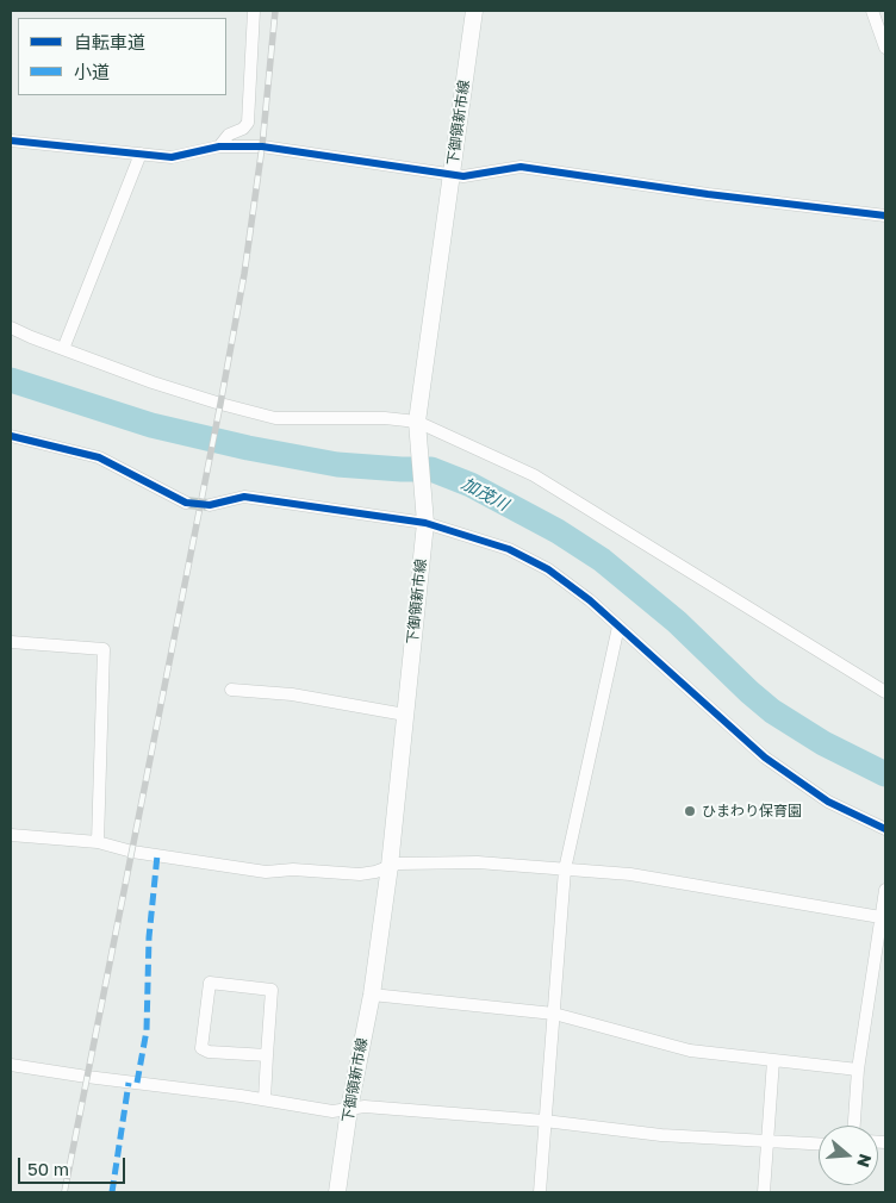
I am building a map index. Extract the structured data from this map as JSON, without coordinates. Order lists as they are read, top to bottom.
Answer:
{
  "streets": {
    "main road": ["下御領新市線"]
  },
  "water": ["加茂川"],
  "places": ["ひまわり保育園"],
  "legend": ["自転車道", "小道"],
  "scale_bar": "50 m",
  "north": "right"
}
